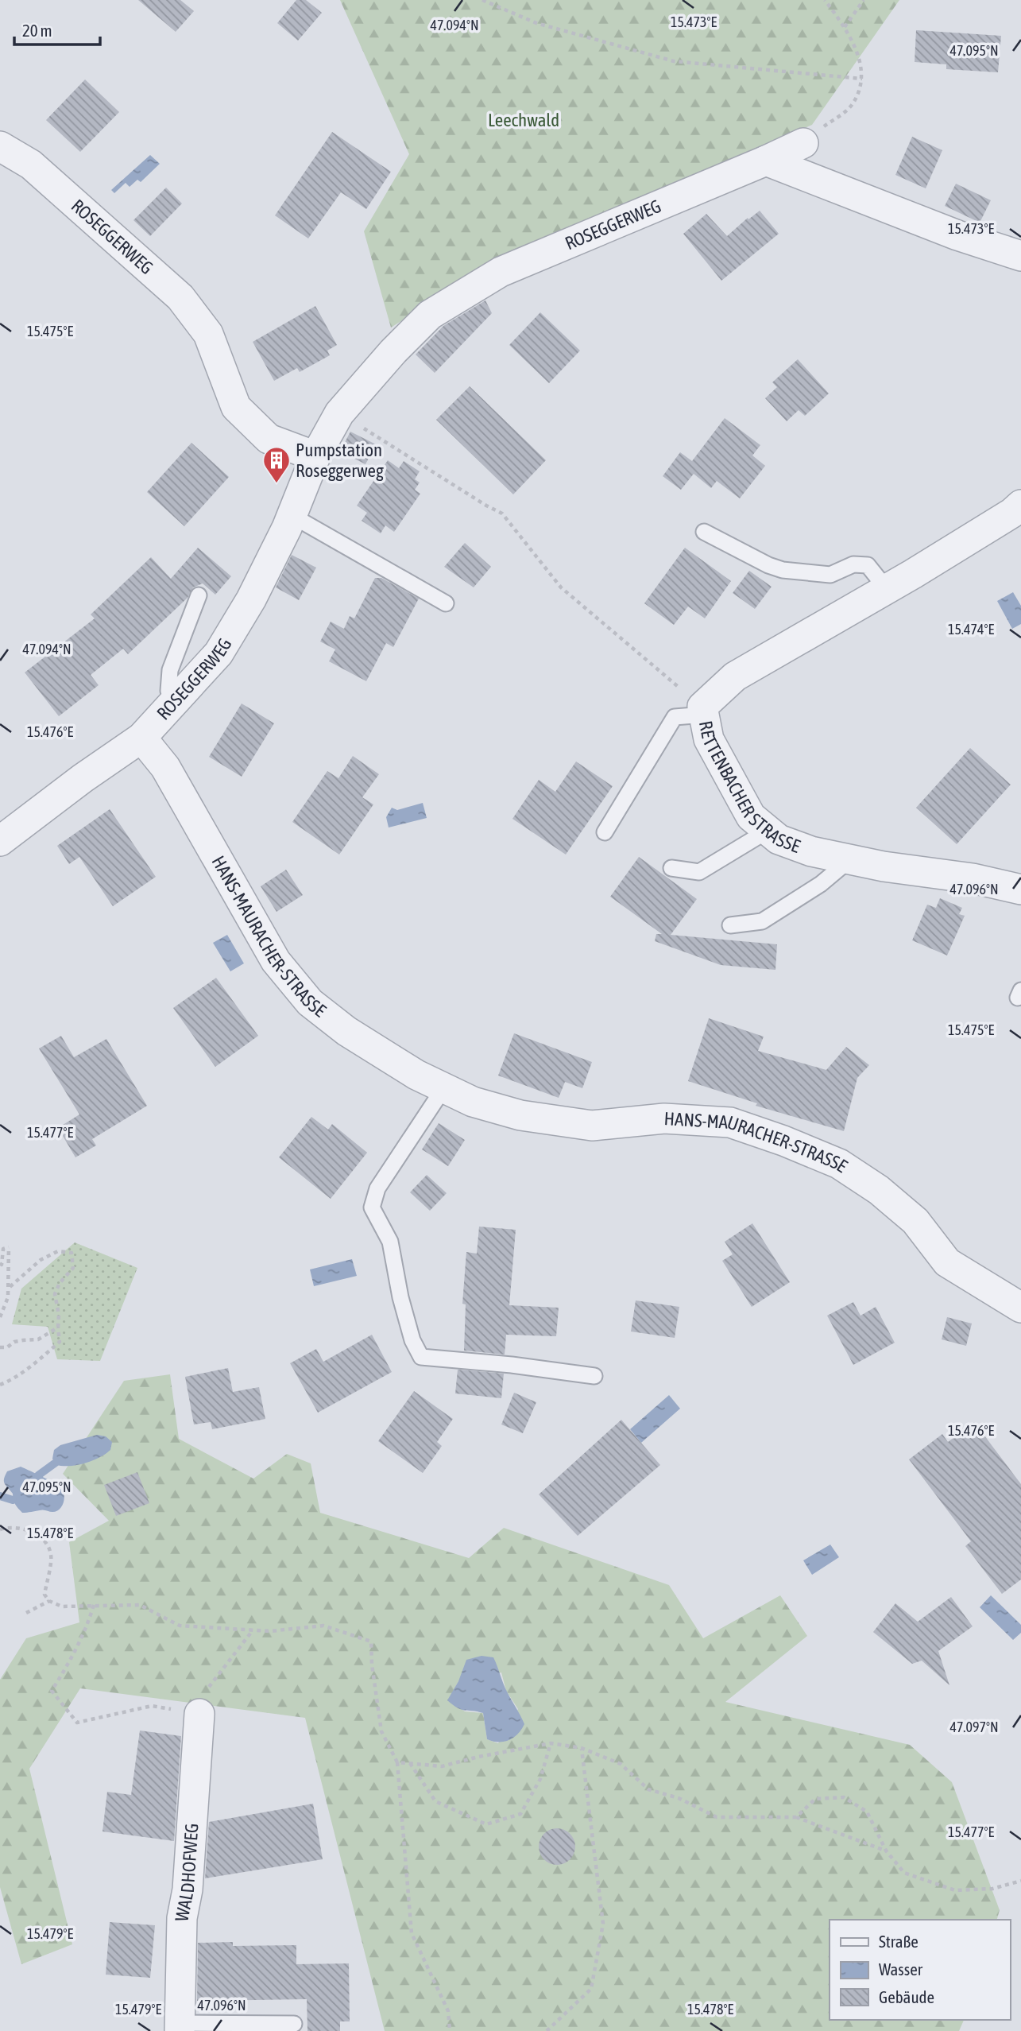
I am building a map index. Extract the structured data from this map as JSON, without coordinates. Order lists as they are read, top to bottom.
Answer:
{
  "streets": {
    "street": [
      "ROSEGGERWEG",
      "RETTENBACHER STRASSE",
      "HANS-MAURACHER-STRASSE",
      "WALDHOFWEG"
    ]
  },
  "crossings": [
    ["ROSEGGERWEG", "HANS-MAURACHER-STRASSE"]
  ],
  "parks": ["Leechwald"],
  "places": {
    "building": ["Pumpstation Roseggerweg"]
  },
  "legend": ["Straße", "Wasser", "Gebäude"],
  "scale_bar": "20 m",
  "coordinates": [
    "15.473°E",
    "47.094°N",
    "47.095°N",
    "15.475°E",
    "15.474°E",
    "15.476°E",
    "47.096°N",
    "15.477°E",
    "15.478°E",
    "47.097°N",
    "15.479°E"
  ]
}
